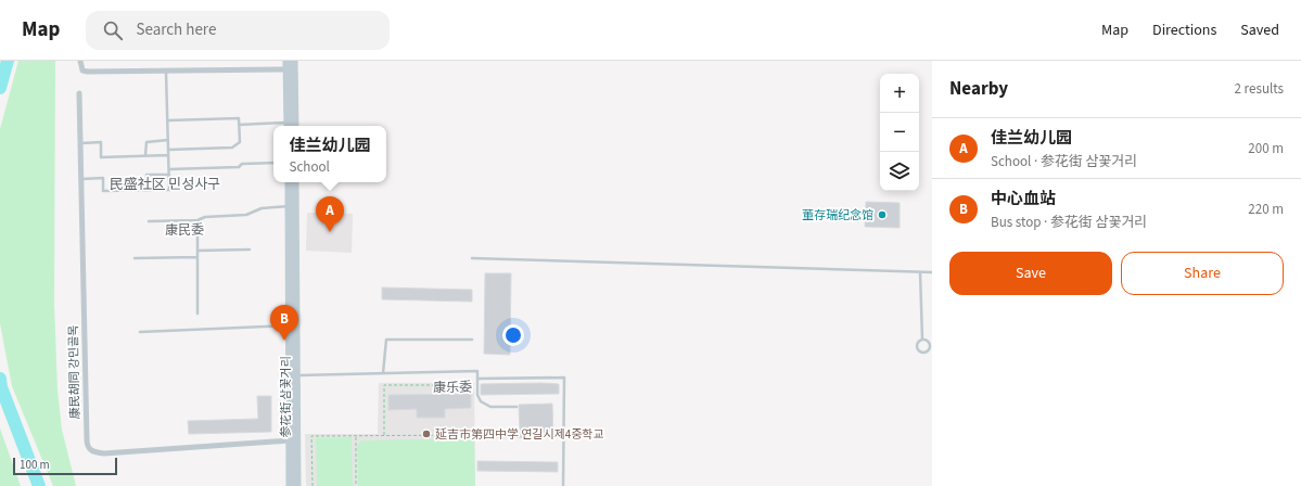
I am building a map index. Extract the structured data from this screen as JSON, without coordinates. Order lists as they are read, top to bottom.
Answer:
{
  "streets": {
    "main road": ["参花街 삼꽃거리"],
    "street": ["康民胡同 강민골목"]
  },
  "crossings": [
    ["康民胡同 강민골목", "参花街 삼꽃거리"]
  ],
  "districts": ["民盛社区 민성사구", "康民委", "康乐委"],
  "places": ["董存瑞纪念馆", "延吉市第四中学 연길시제4중학교"],
  "scale_bar": "100 m",
  "page": {
    "header": "Map",
    "search": "Search here",
    "nav": ["Map", "Directions", "Saved"],
    "heading": ["Nearby", "2 results"],
    "map_buttons": ["+", "−"],
    "list": [
      {
        "mark": "A",
        "name": "佳兰幼儿园",
        "note": "School · 参花街 삼꽃거리",
        "value": "200 m"
      },
      {
        "mark": "B",
        "name": "中心血站",
        "note": "Bus stop · 参花街 삼꽃거리",
        "value": "220 m"
      }
    ],
    "popup": ["佳兰幼儿园", "School"],
    "pins": ["A", "B"],
    "buttons": ["Save", "Share"],
    "scale": "100 m"
  }
}
